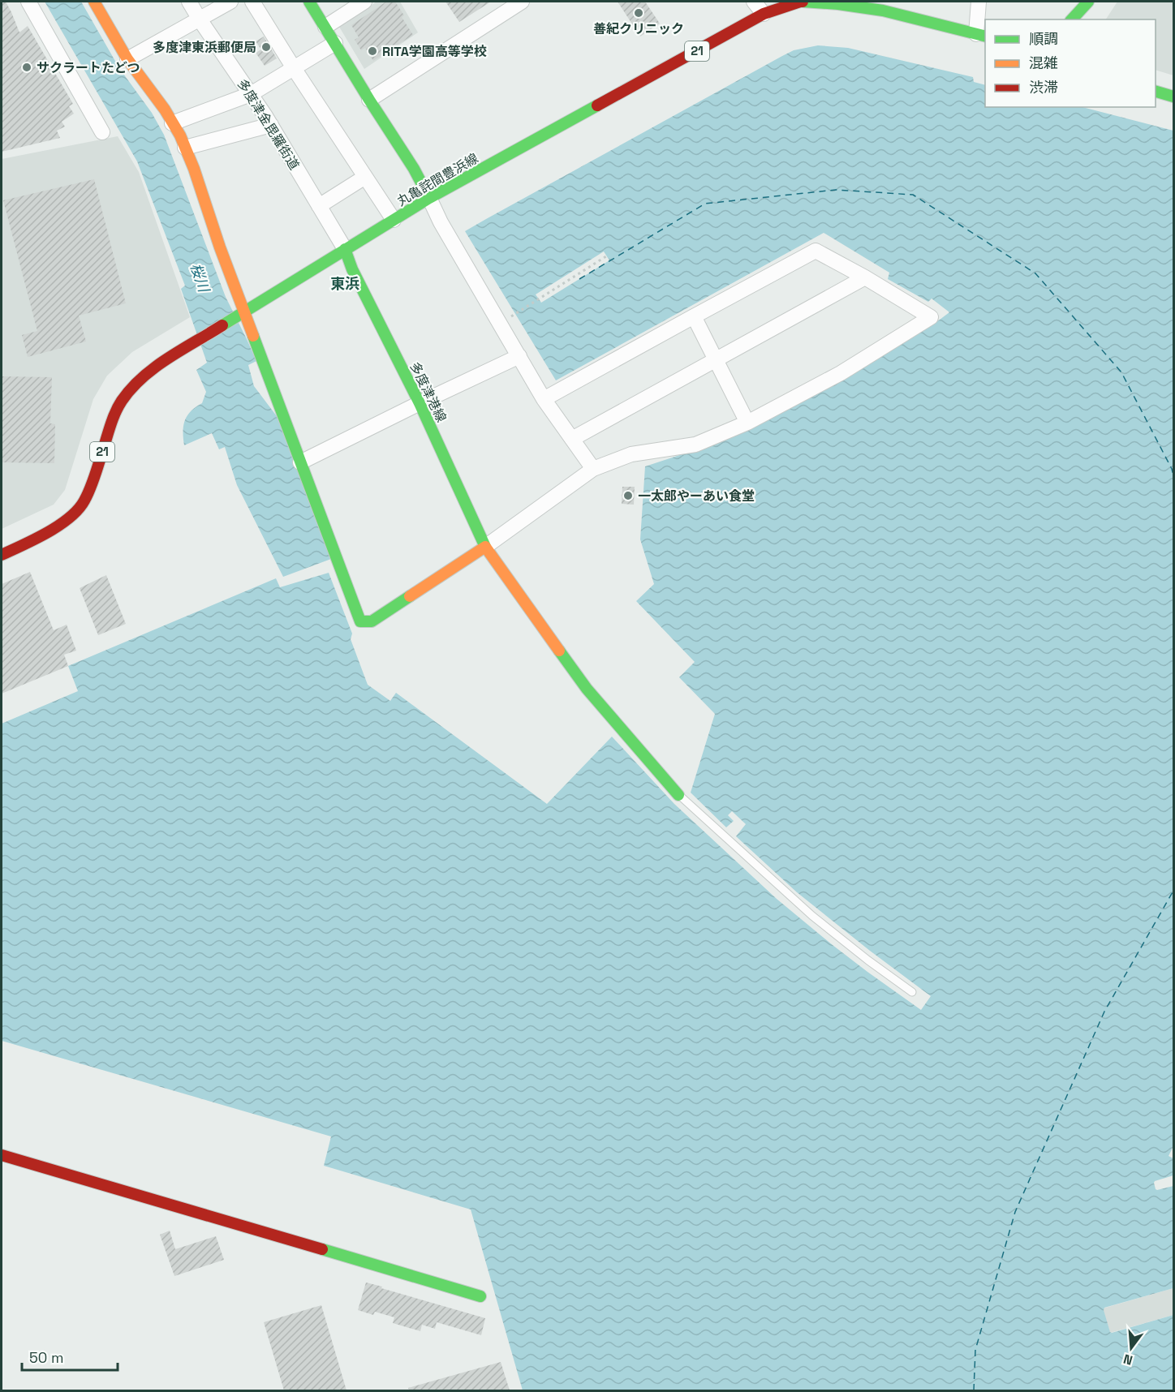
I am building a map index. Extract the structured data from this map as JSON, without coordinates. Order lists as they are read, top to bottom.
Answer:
{
  "streets": {
    "main road": ["21", "丸亀詫間豊浜線", "多度津港線"],
    "street": ["多度津金毘羅街道"]
  },
  "crossings": [
    ["多度津金毘羅街道", "丸亀詫間豊浜線"],
    ["多度津金毘羅街道", "多度津港線"],
    ["丸亀詫間豊浜線", "多度津港線"]
  ],
  "districts": ["東浜"],
  "water": ["桜川"],
  "places": [
    "善紀クリニック",
    "多度津東浜郵便局",
    "RITA学園高等学校",
    "サクラートたどつ",
    "一太郎やーあい食堂"
  ],
  "legend": ["順調", "混雑", "渋滞"],
  "scale_bar": "50 m",
  "north": "bottom"
}
